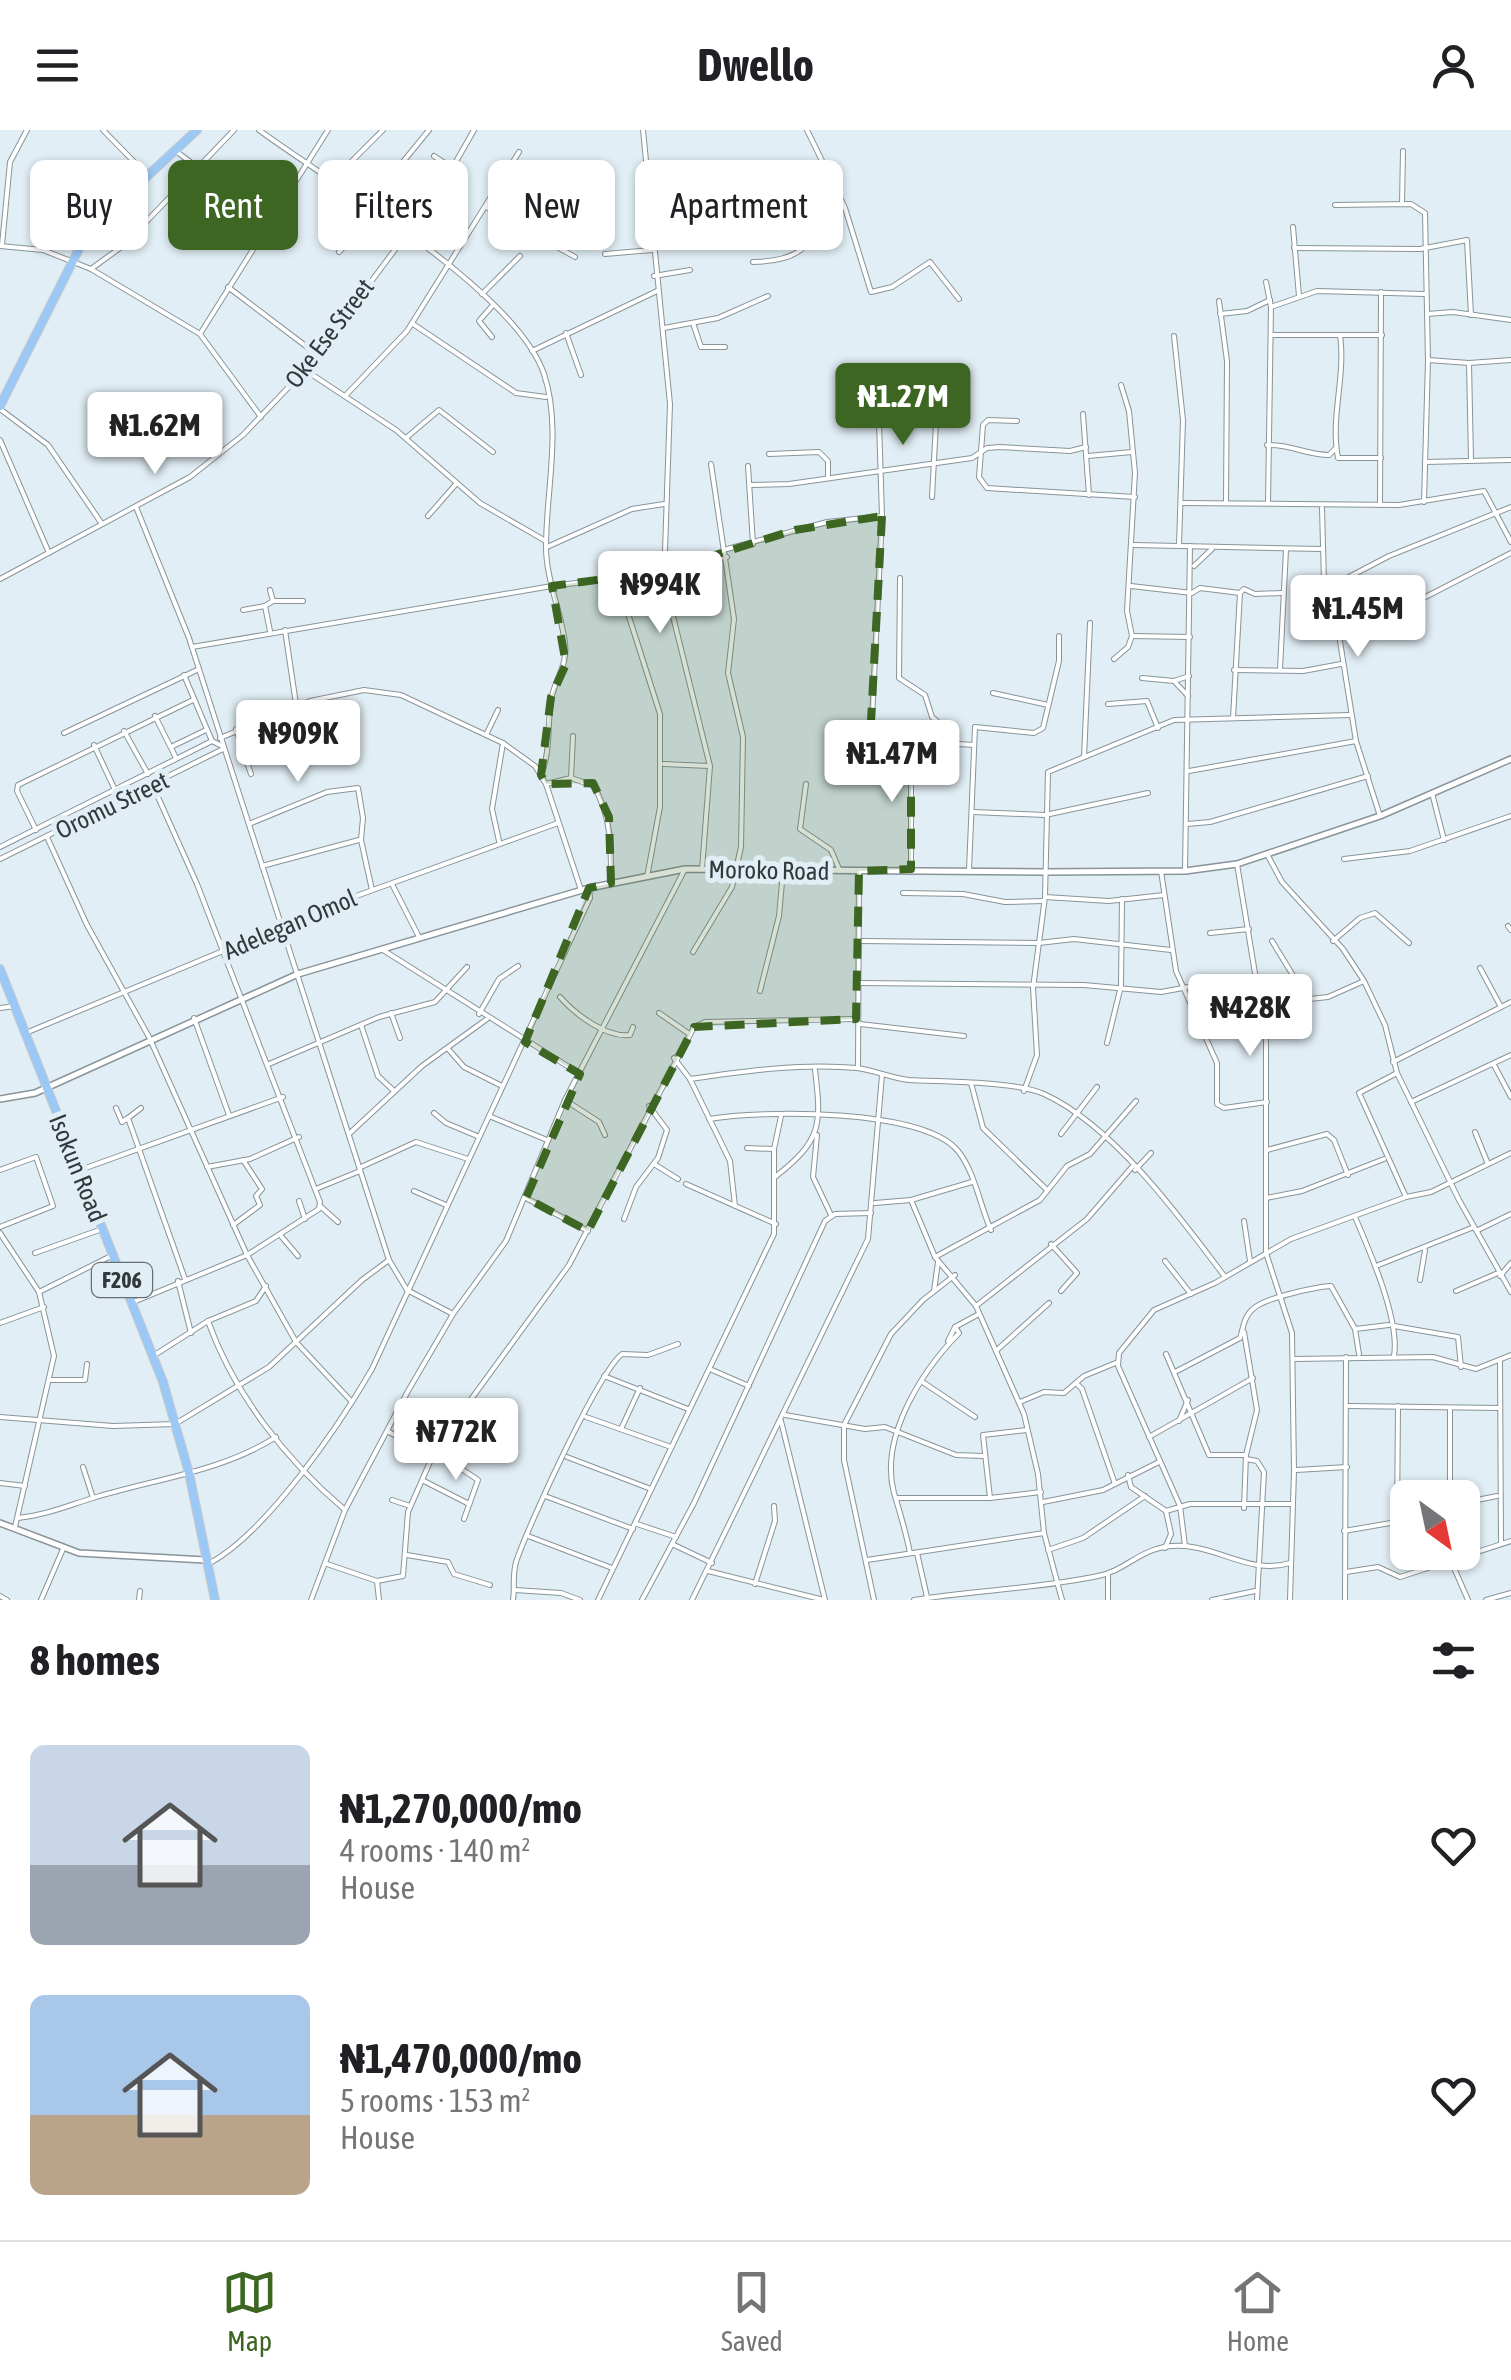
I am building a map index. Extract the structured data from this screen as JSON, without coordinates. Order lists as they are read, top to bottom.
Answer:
{
  "streets": {
    "main road": ["Isokun Road", "F206"],
    "street": [
      "Oke Ese Street",
      "Oromu Street",
      "Moroko Road",
      "Adelegan Omol"
    ]
  },
  "crossings": [
    ["Moroko Road", "Isokun Road"],
    ["Adelegan Omol", "Isokun Road"]
  ],
  "north": "bottom right",
  "page": {
    "header": "Dwello",
    "chip": [
      "Buy",
      "Rent",
      "Filters",
      "New",
      "Apartment"
    ],
    "price": [
      "₦1.27M",
      "₦1.62M",
      "₦994K",
      "₦1.45M",
      "₦909K",
      "₦1.47M",
      "₦428K",
      "₦772K"
    ],
    "heading": "8 homes",
    "list": [
      {
        "name": "₦1,270,000/mo",
        "note": "4 rooms · 140 m² · House"
      },
      {
        "name": "₦1,470,000/mo",
        "note": "5 rooms · 153 m² · House"
      }
    ],
    "tabs": ["Map", "Saved", "Home"]
  }
}
